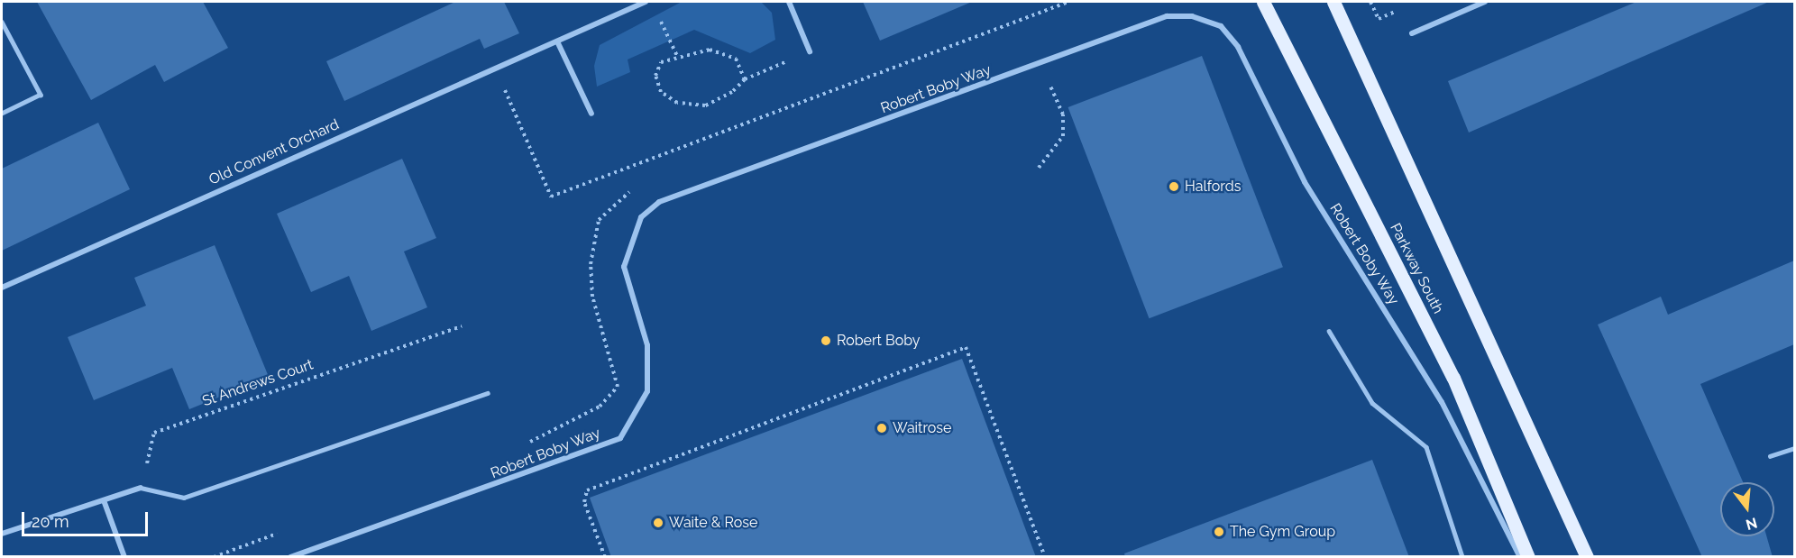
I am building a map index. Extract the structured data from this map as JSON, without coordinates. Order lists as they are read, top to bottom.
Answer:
{
  "streets": {
    "main road": ["Parkway South"],
    "street": ["Robert Boby Way", "Old Convent Orchard"],
    "path": ["St Andrews Court"]
  },
  "places": [
    "Halfords",
    "Robert Boby",
    "Waitrose",
    "Waite & Rose",
    "The Gym Group"
  ],
  "scale_bar": "20 m",
  "north": "bottom"
}
